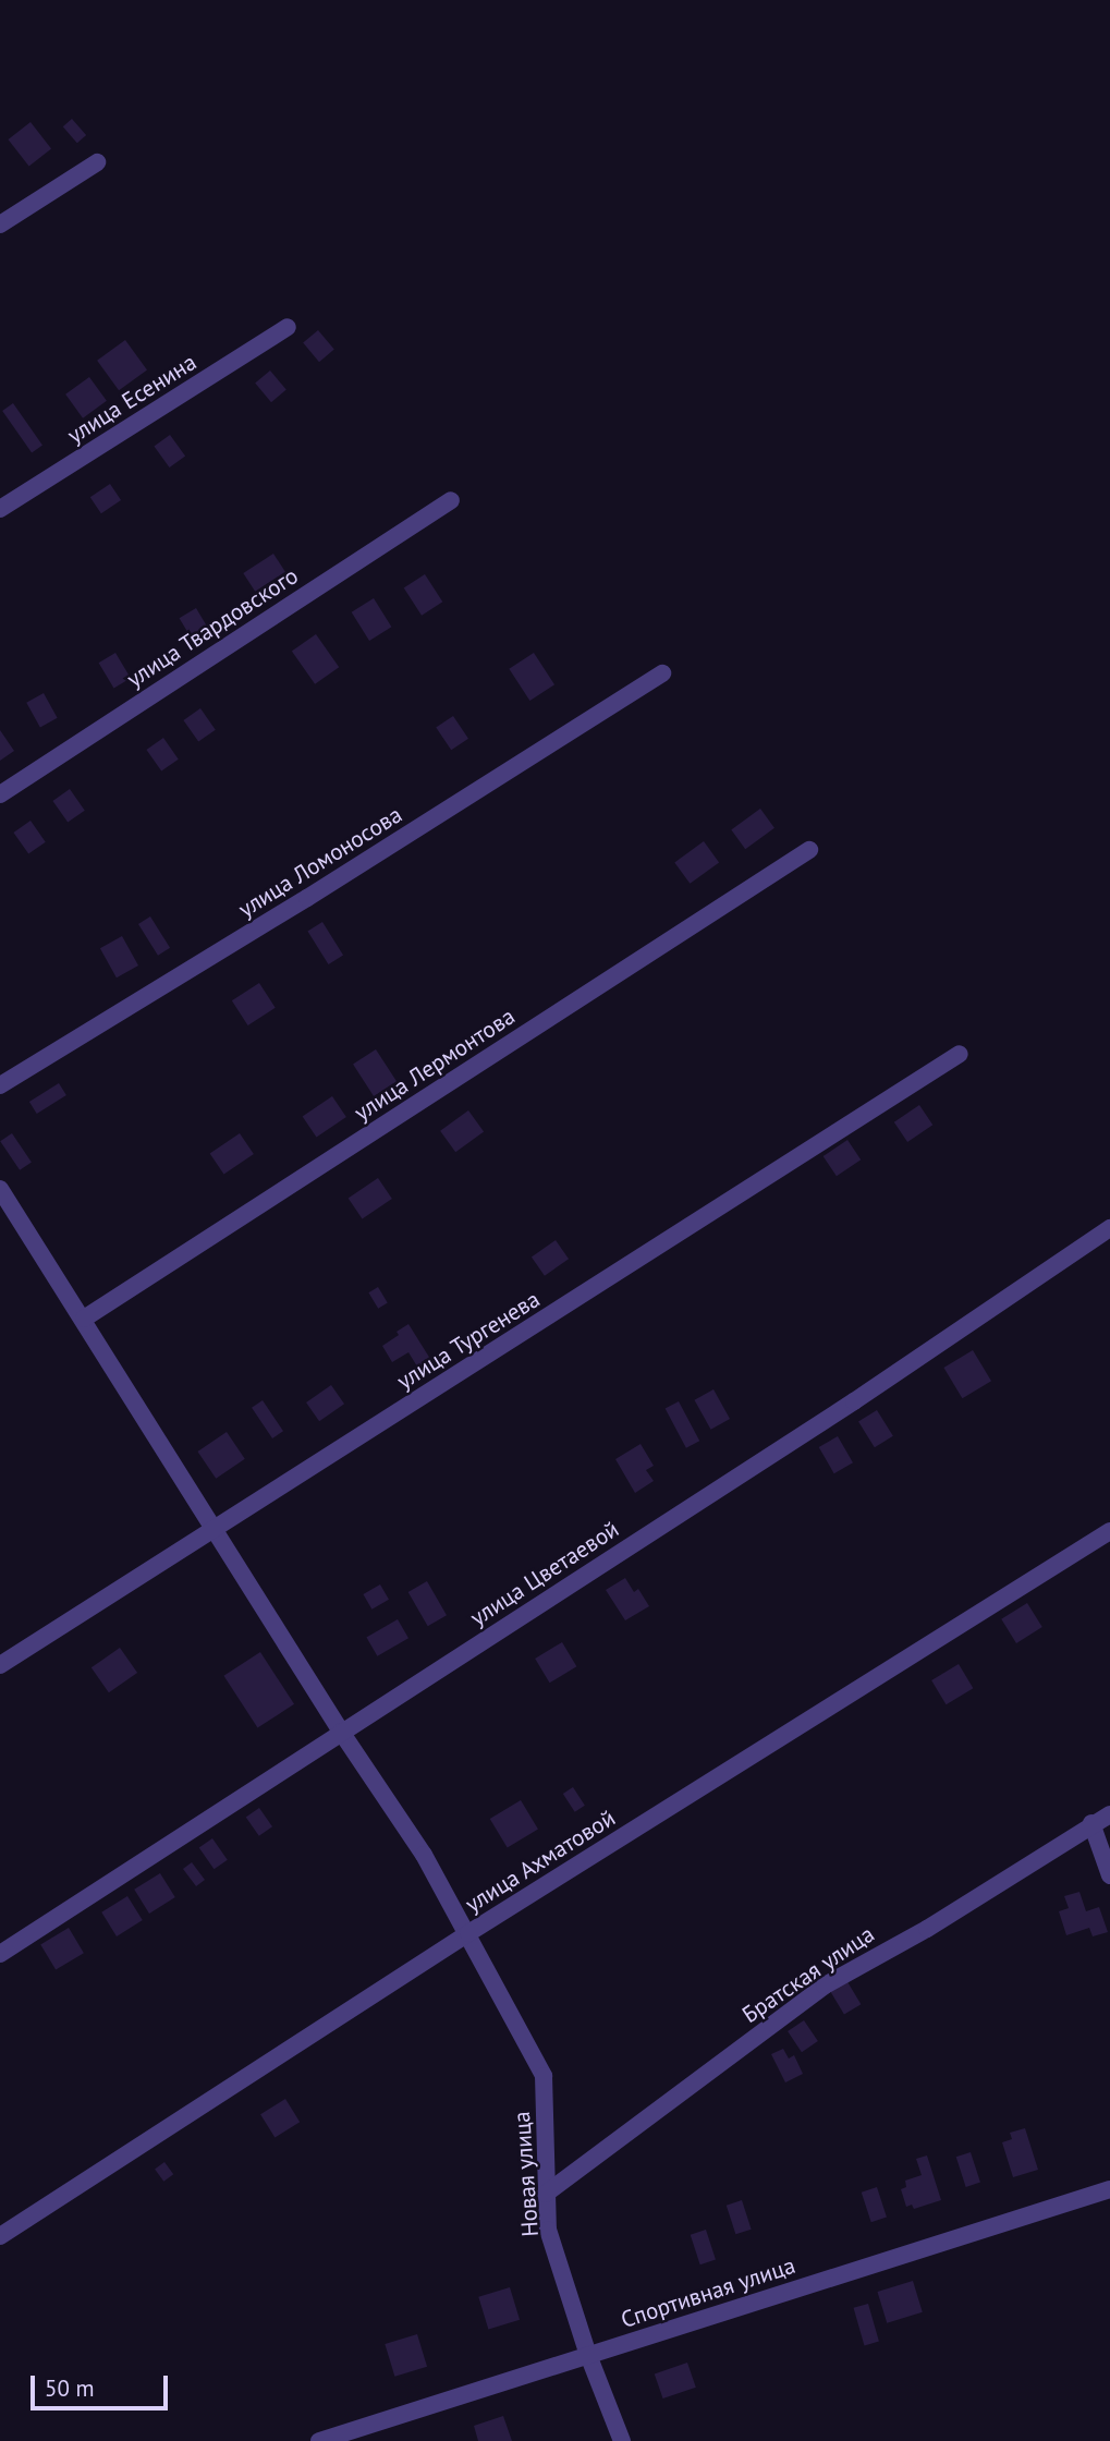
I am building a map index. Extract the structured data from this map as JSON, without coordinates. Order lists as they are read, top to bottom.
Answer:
{
  "streets": {
    "street": [
      "улица Есенина",
      "улица Твардовского",
      "улица Ломоносова",
      "улица Лермонтова",
      "улица Тургенева",
      "улица Цветаевой",
      "улица Ахматовой",
      "Братская улица",
      "Новая улица",
      "Спортивная улица"
    ]
  },
  "crossings": [
    ["улица Ахматовой", "Новая улица"],
    ["Братская улица", "Новая улица"],
    ["Новая улица", "Спортивная улица"]
  ],
  "scale_bar": "50 m"
}
